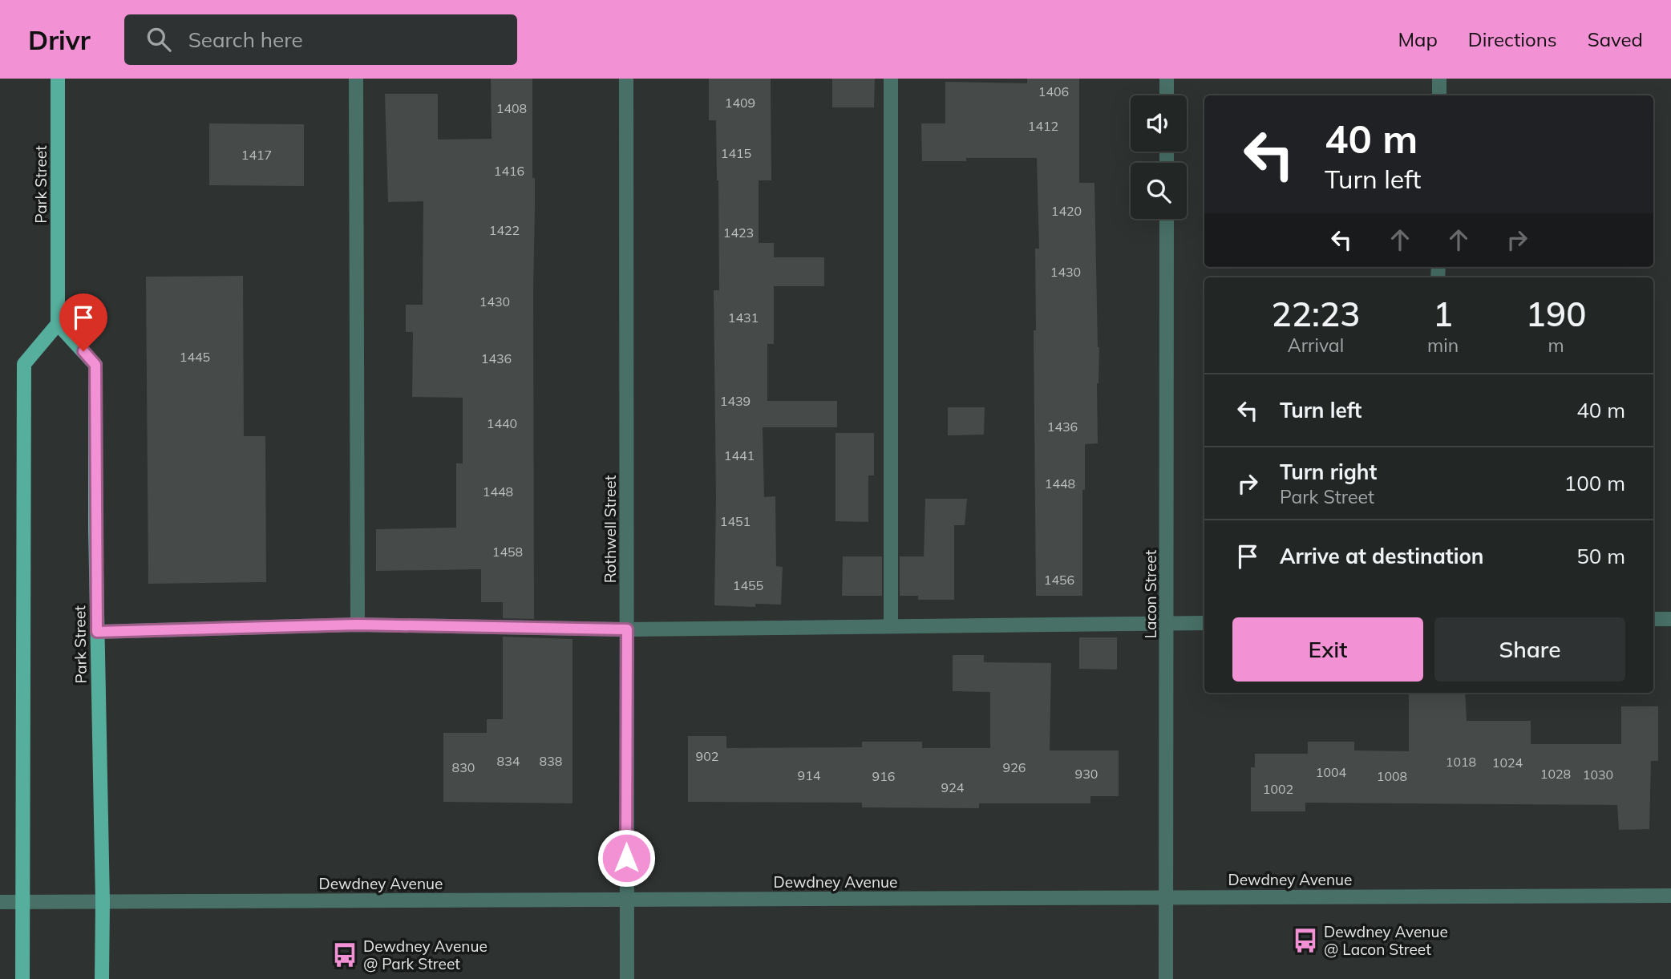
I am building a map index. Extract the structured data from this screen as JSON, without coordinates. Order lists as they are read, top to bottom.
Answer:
{
  "streets": {
    "main road": ["Park Street"],
    "street": ["Rothwell Street", "Lacon Street", "Dewdney Avenue"]
  },
  "crossings": [
    ["Park Street", "Dewdney Avenue"],
    ["Rothwell Street", "Dewdney Avenue"],
    ["Lacon Street", "Dewdney Avenue"]
  ],
  "places": {
    "bus stop": ["Dewdney Avenue @ Lacon Street", "Dewdney Avenue @ Park Street"]
  },
  "house_numbers": [
    "1406",
    "1409",
    "1408",
    "1412",
    "1415",
    "1417",
    "1416",
    "1420",
    "1422",
    "1423",
    "1430",
    "1430",
    "1431",
    "1445",
    "1436",
    "1439",
    "1440",
    "1436",
    "1441",
    "1448",
    "1448",
    "1451",
    "1458",
    "1456",
    "1455",
    "902",
    "834",
    "838",
    "1018",
    "1024",
    "830",
    "926",
    "1004",
    "930",
    "1028",
    "1030",
    "914",
    "916",
    "1008",
    "924",
    "1002"
  ],
  "page": {
    "header": "Drivr",
    "search": "Search here",
    "nav": ["Map", "Directions", "Saved"],
    "turn": ["40 m", "Turn left"],
    "eta": [
      "22:23",
      "Arrival",
      "1",
      "min",
      "190",
      "m"
    ],
    "list": [
      {
        "name": "Turn left",
        "value": "40 m"
      },
      {
        "name": "Turn right",
        "note": "Park Street",
        "value": "100 m"
      },
      {
        "name": "Arrive at destination",
        "value": "50 m"
      }
    ],
    "buttons": ["Exit", "Share"]
  }
}
